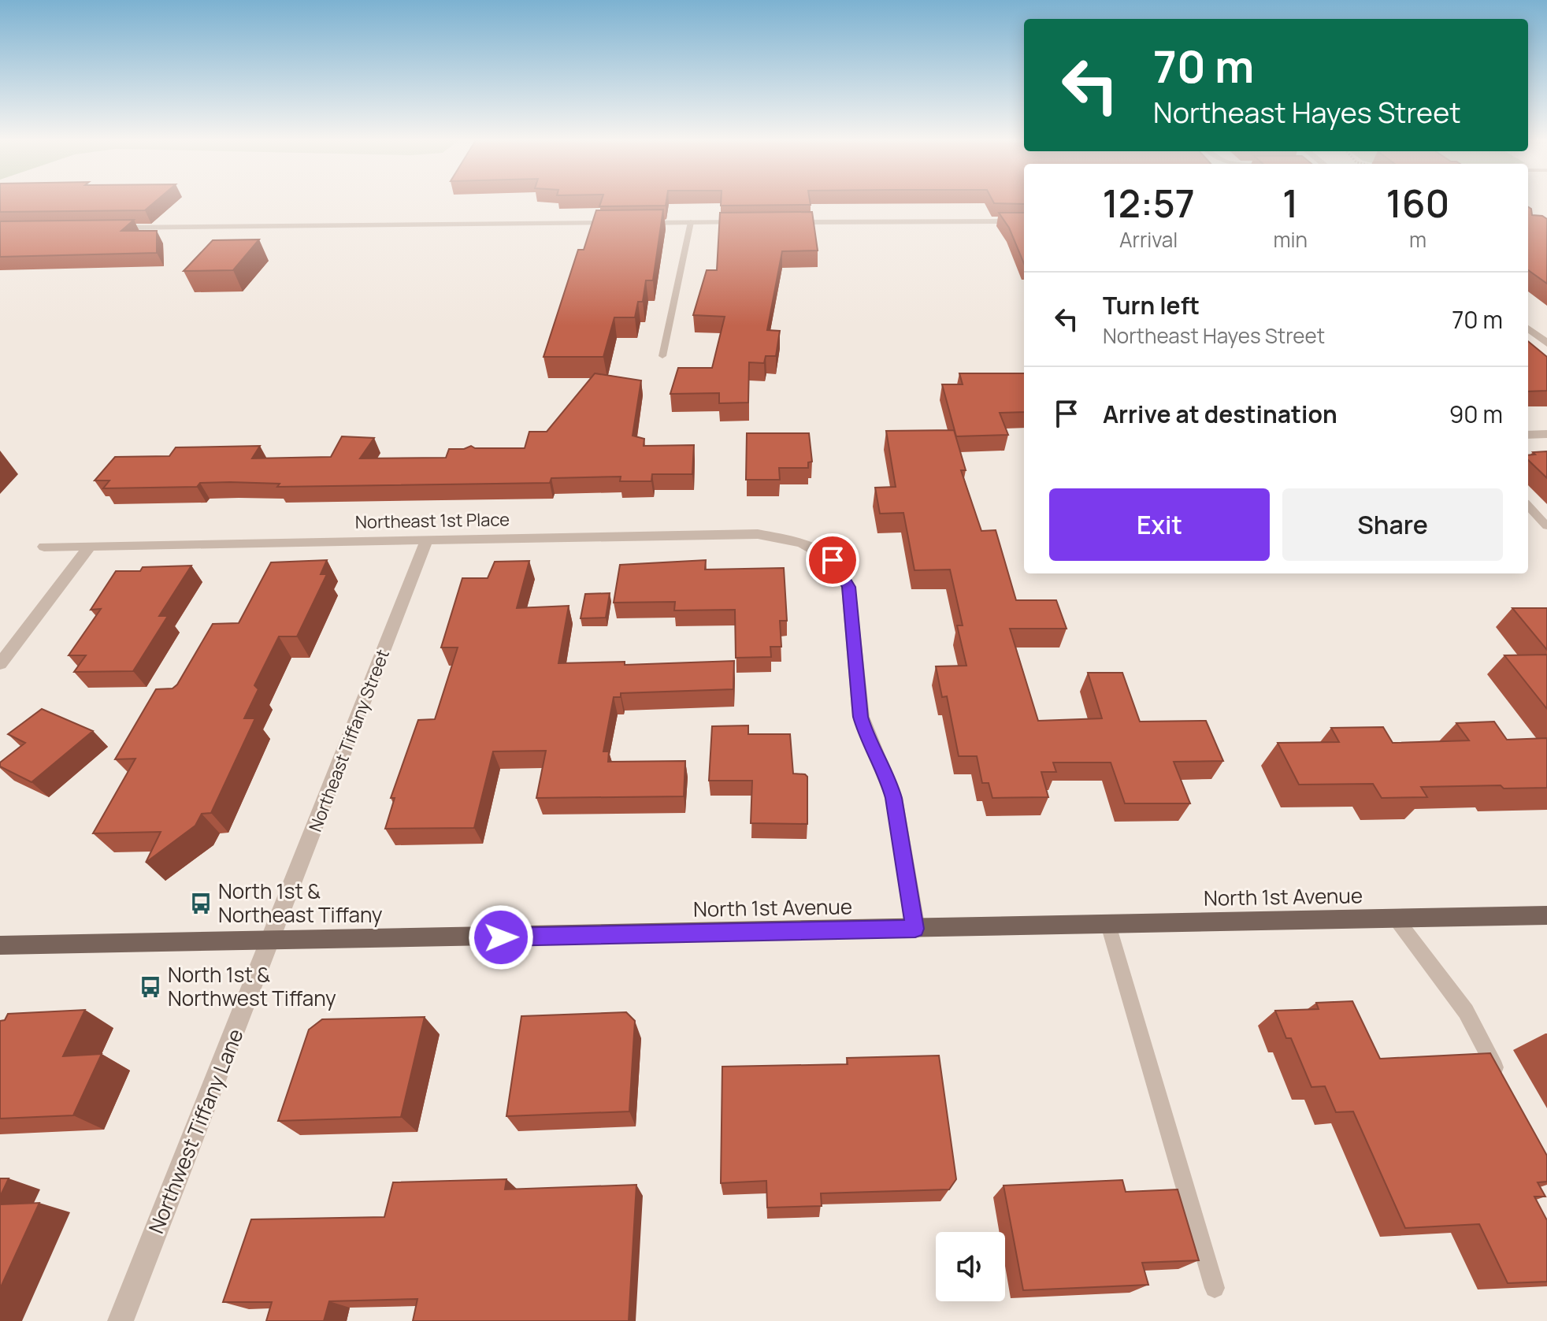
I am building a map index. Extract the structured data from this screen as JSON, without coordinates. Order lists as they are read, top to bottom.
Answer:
{
  "streets": {
    "main road": ["North 1st Avenue"],
    "street": ["Northeast 1st Place", "Northeast Tiffany Street", "Northwest Tiffany Lane"]
  },
  "crossings": [
    ["Northeast 1st Place", "Northeast Tiffany Street"],
    ["Northeast 1st Place", "North 1st Avenue"],
    ["Northeast Tiffany Street", "North 1st Avenue"],
    ["Northeast Tiffany Street", "Northwest Tiffany Lane"],
    ["North 1st Avenue", "Northwest Tiffany Lane"]
  ],
  "places": {
    "bus stop": ["North 1st & Northeast Tiffany", "North 1st & Northwest Tiffany"]
  },
  "page": {
    "turn": ["70 m", "Northeast Hayes Street"],
    "eta": [
      "12:57",
      "Arrival",
      "1",
      "min",
      "160",
      "m"
    ],
    "list": [
      {
        "name": "Turn left",
        "note": "Northeast Hayes Street",
        "value": "70 m"
      },
      {
        "name": "Arrive at destination",
        "value": "90 m"
      }
    ],
    "buttons": ["Exit", "Share"]
  }
}
